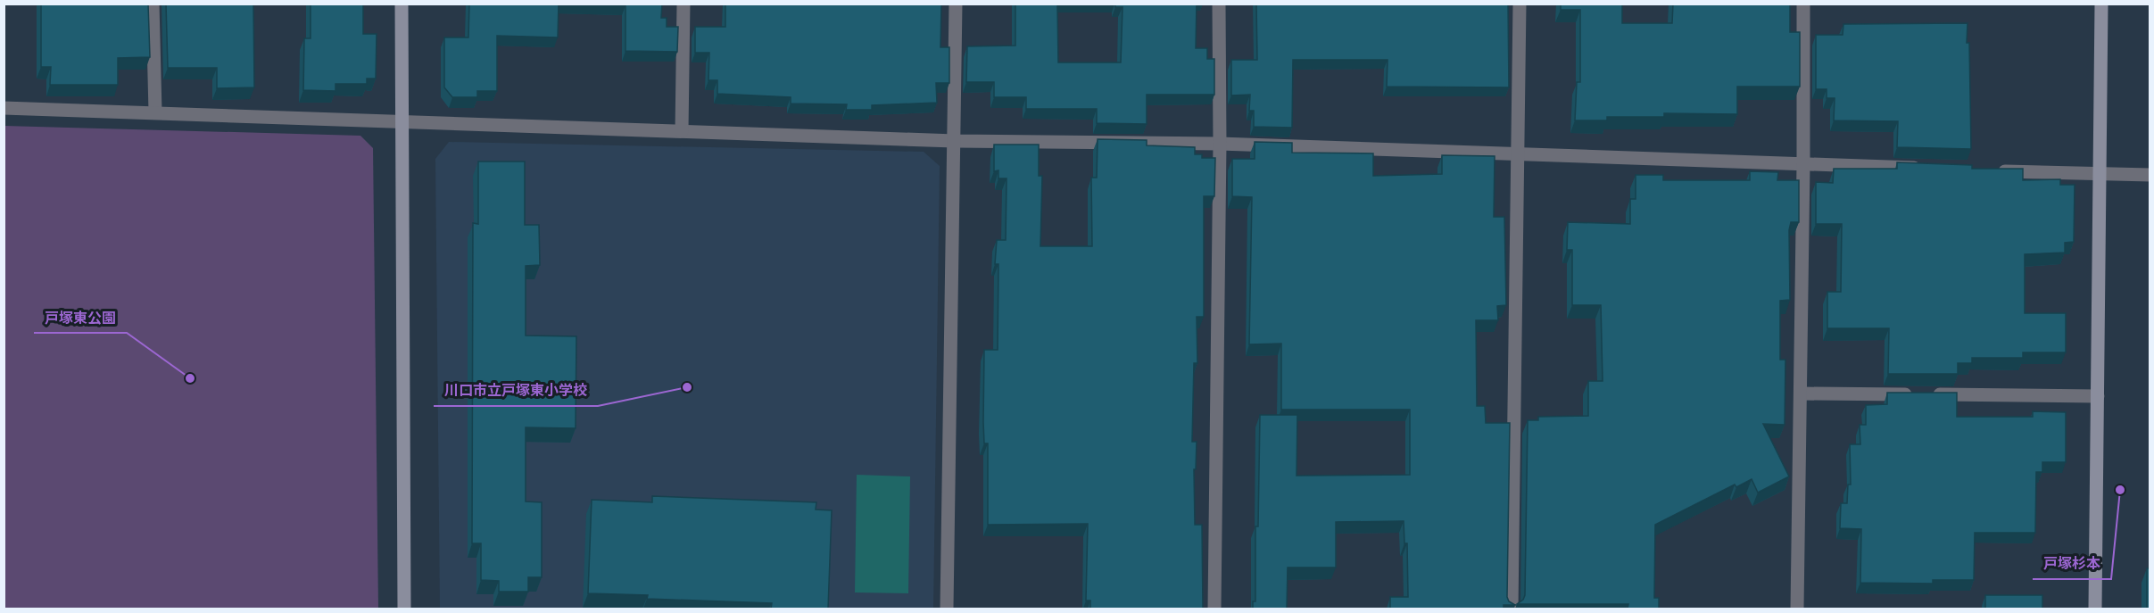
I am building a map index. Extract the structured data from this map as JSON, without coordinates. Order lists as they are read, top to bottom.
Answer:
{
  "places": ["戸塚東公園", "川口市立戸塚東小学校", "戸塚杉本"]
}
